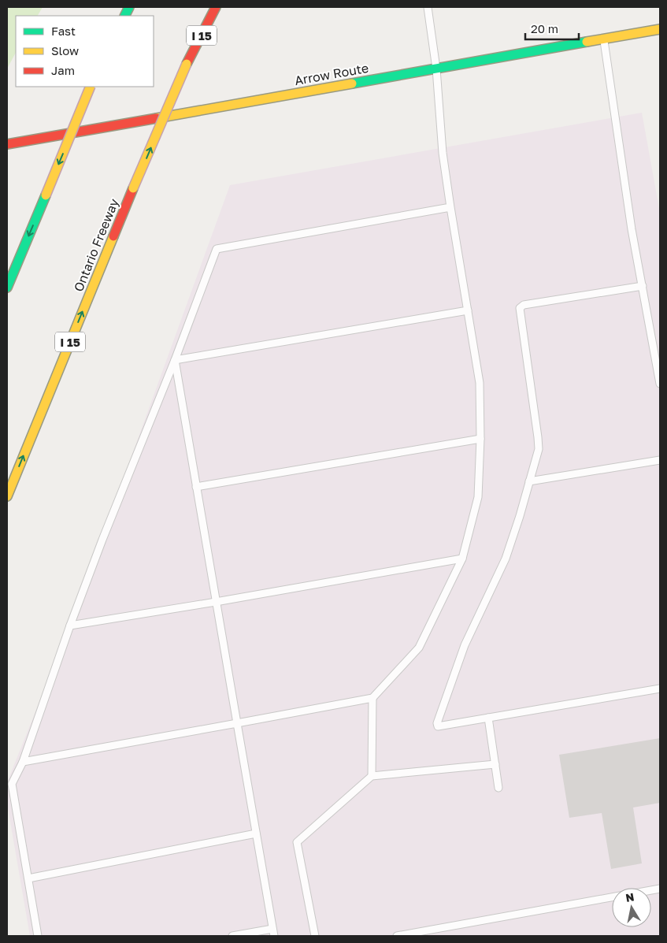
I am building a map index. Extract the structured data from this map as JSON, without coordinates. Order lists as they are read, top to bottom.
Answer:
{
  "streets": {
    "main road": ["I 15", "Arrow Route", "Ontario Freeway"]
  },
  "legend": ["Fast", "Slow", "Jam"],
  "scale_bar": "20 m",
  "north": "top"
}
